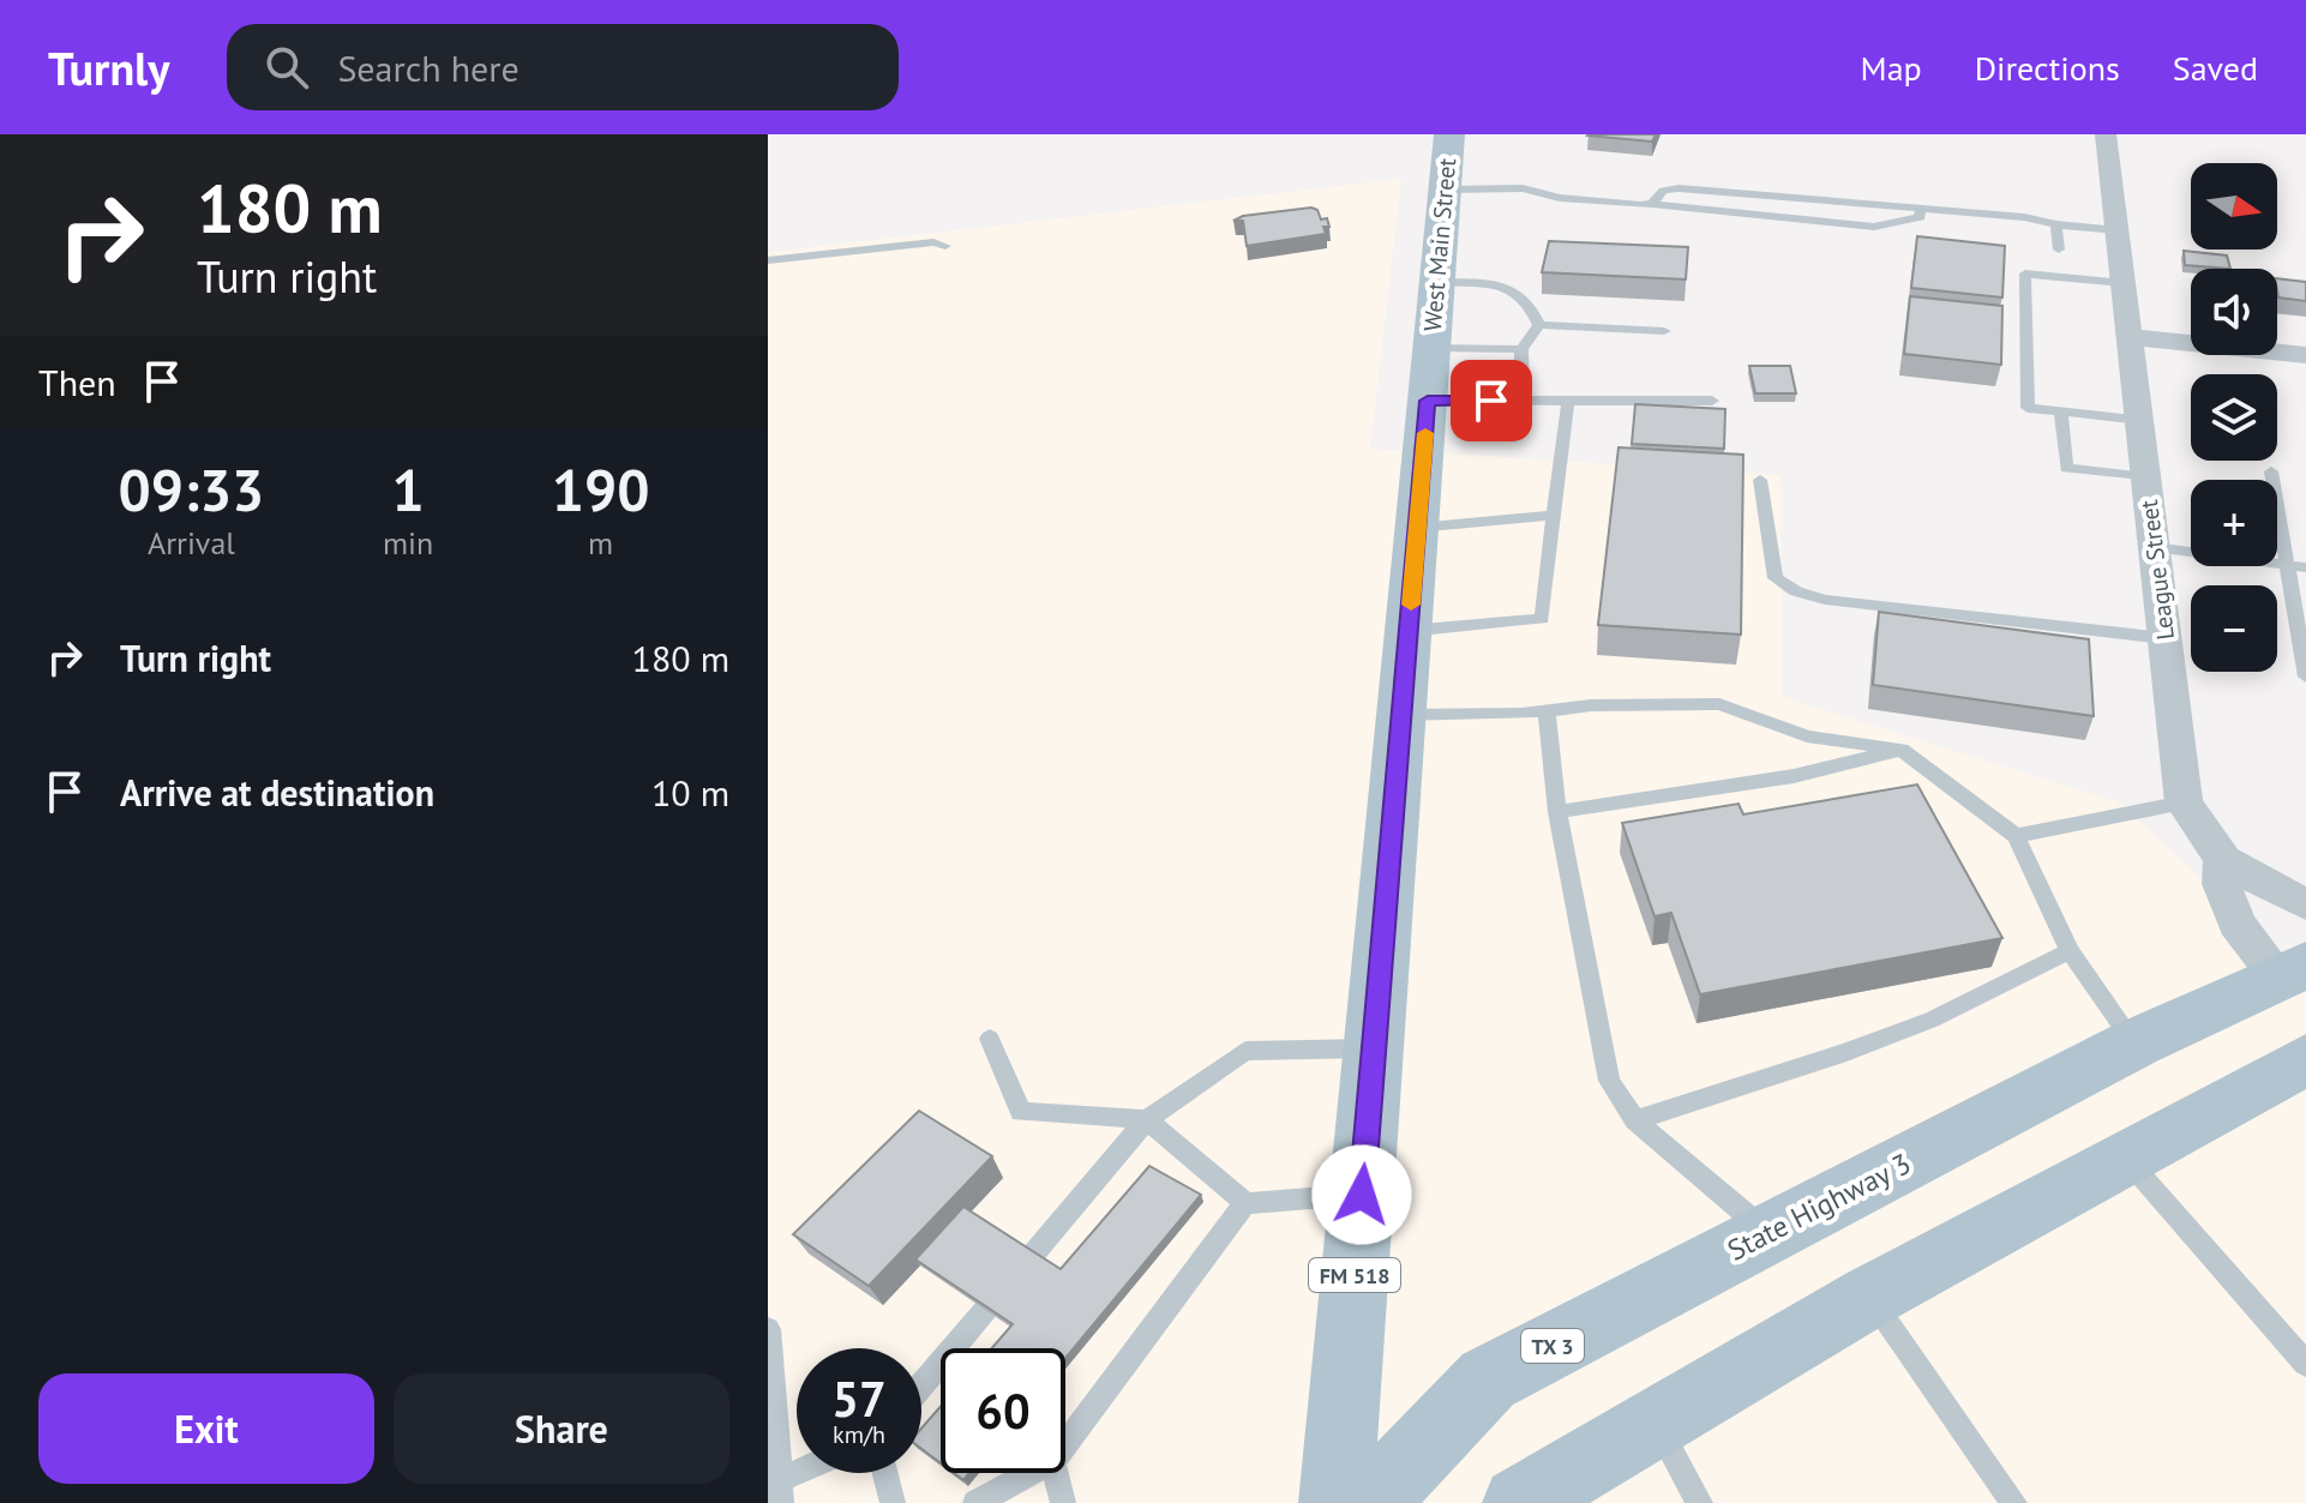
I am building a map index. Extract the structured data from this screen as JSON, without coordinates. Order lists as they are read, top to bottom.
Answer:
{
  "streets": {
    "main road": [
      "West Main Street",
      "State Highway 3",
      "FM 518",
      "TX 3"
    ],
    "street": ["League Street"]
  },
  "crossings": [
    ["League Street", "State Highway 3"]
  ],
  "north": "right",
  "page": {
    "header": "Turnly",
    "search": "Search here",
    "nav": ["Map", "Directions", "Saved"],
    "turn": ["180 m", "Turn right"],
    "map_buttons": ["+", "−"],
    "then": "Then",
    "eta": [
      "09:33",
      "Arrival",
      "1",
      "min",
      "190",
      "m"
    ],
    "list": [
      {
        "name": "Turn right",
        "value": "180 m"
      },
      {
        "name": "Arrive at destination",
        "value": "10 m"
      }
    ],
    "speed": "57 km/h",
    "limit": "60",
    "buttons": ["Exit", "Share"]
  }
}
